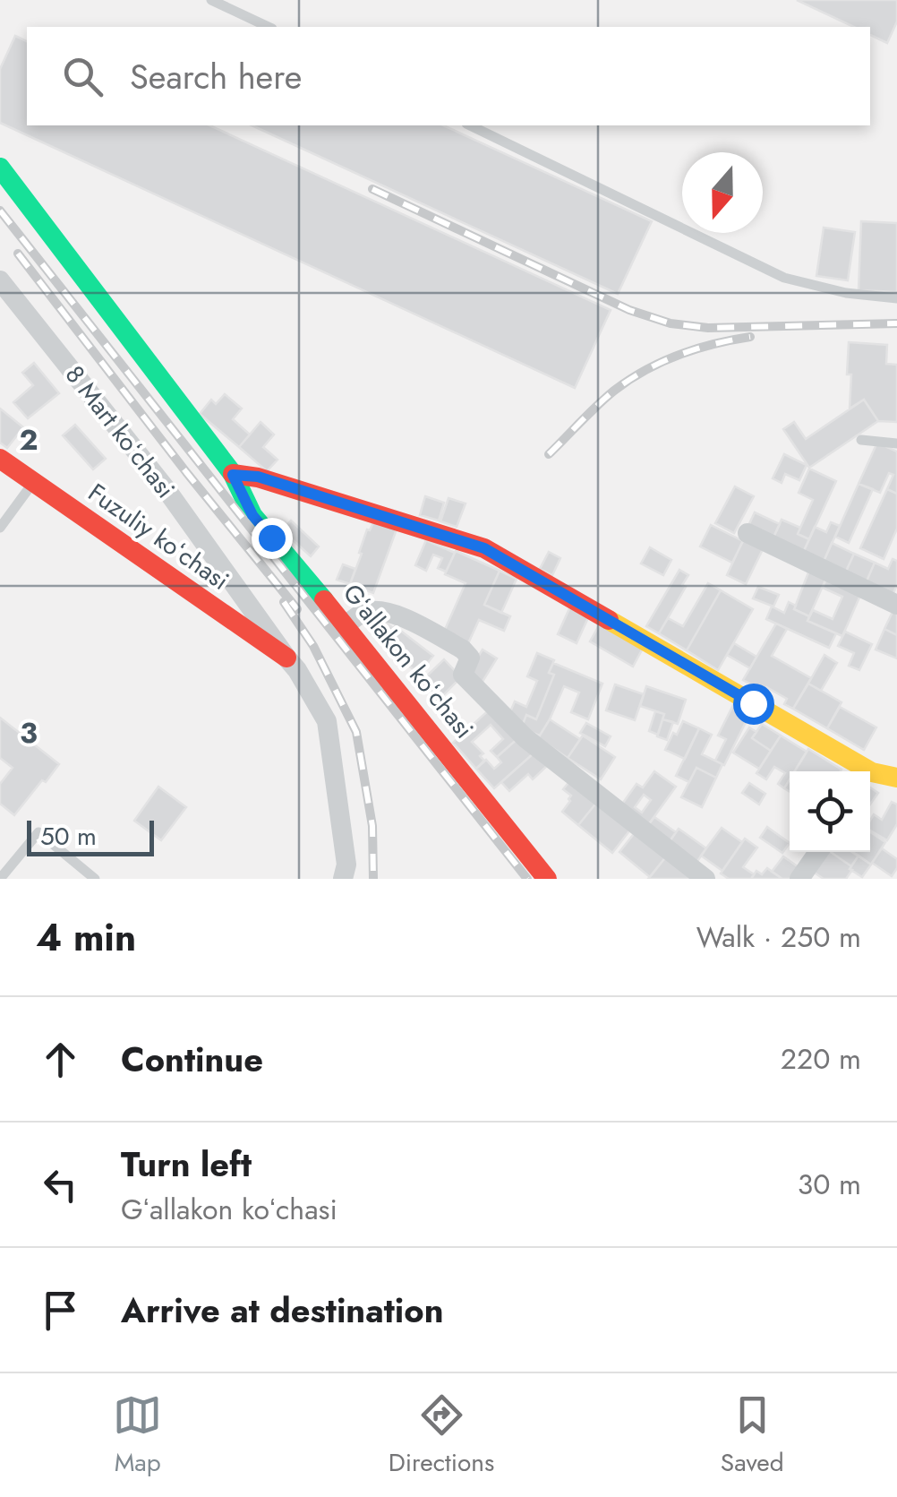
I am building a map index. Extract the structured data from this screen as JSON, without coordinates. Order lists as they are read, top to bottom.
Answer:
{
  "streets": {
    "street": ["8 Mart koʻchasi", "Fuzuliy koʻchasi", "Gʻallakon koʻchasi"]
  },
  "crossings": [
    ["8 Mart koʻchasi", "Fuzuliy koʻchasi"]
  ],
  "scale_bar": "50 m",
  "north": "bottom",
  "page": {
    "search": "Search here",
    "scale": "50 m",
    "heading": ["4 min", "Walk · 250 m"],
    "list": [
      ["Continue", "220 m"],
      ["Turn left", "Gʻallakon koʻchasi", "30 m"],
      "Arrive at destination"
    ],
    "nav": ["Map", "Directions", "Saved"]
  },
  "grid": {
    "rows": ["2", "3"]
  }
}
